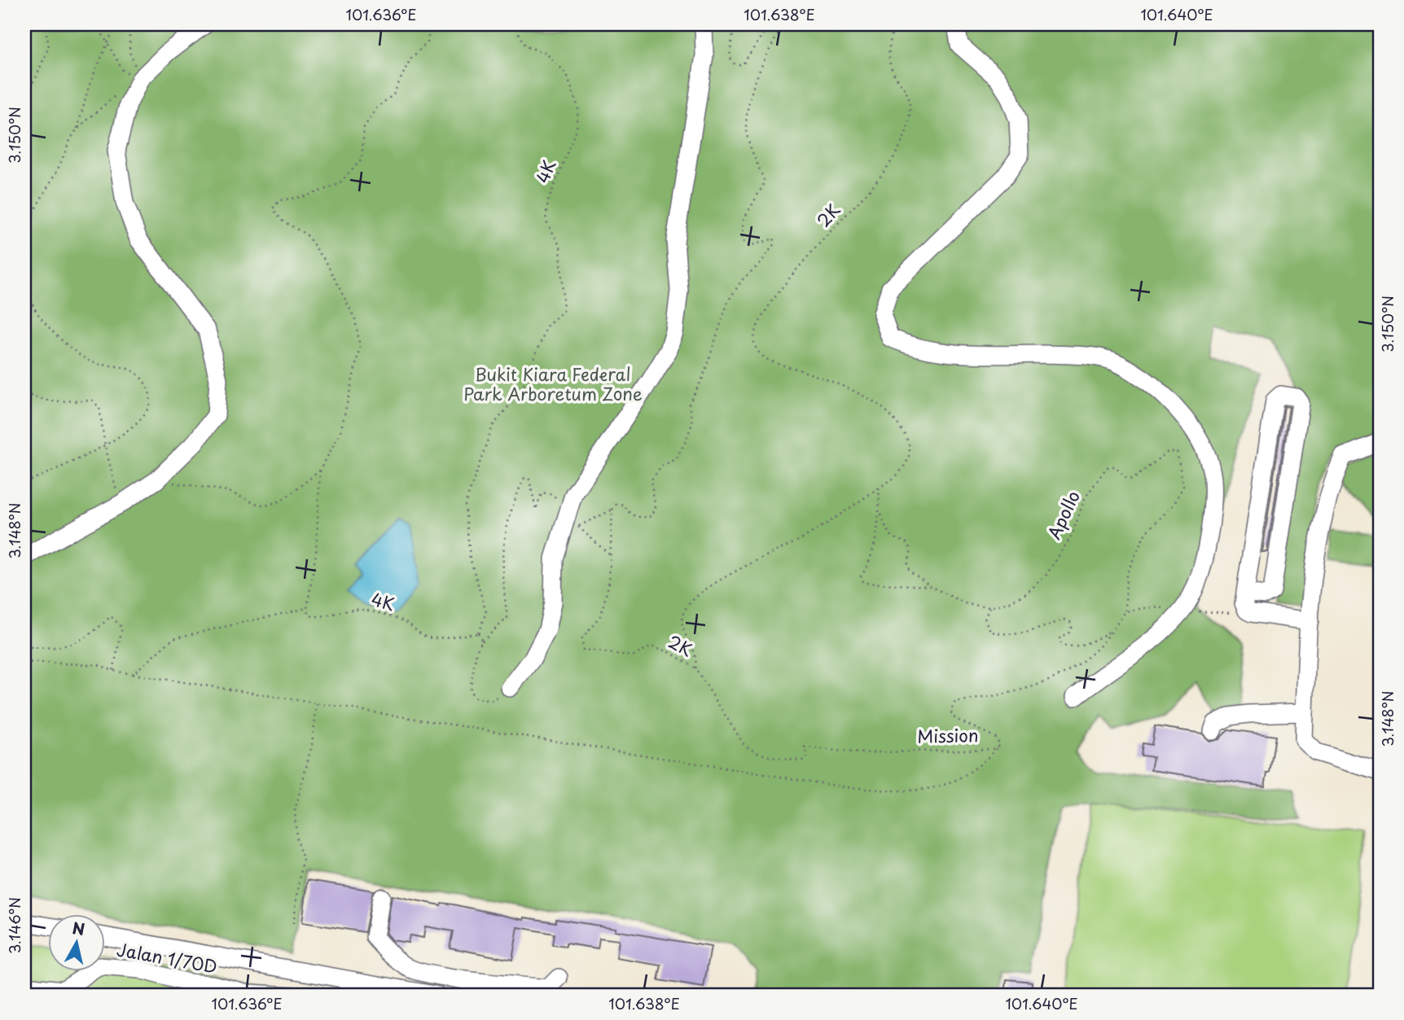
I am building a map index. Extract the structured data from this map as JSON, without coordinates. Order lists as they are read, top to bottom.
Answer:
{
  "streets": {
    "street": ["Jalan 1/70D"],
    "path": [
      "4K",
      "2K",
      "Apollo",
      "Mission"
    ]
  },
  "crossings": [
    ["2K", "Apollo"],
    ["2K", "Mission"],
    ["Apollo", "Mission"]
  ],
  "parks": ["Bukit Kiara Federal Park Arboretum Zone"],
  "north": "top",
  "coordinates": [
    "101.636°E",
    "101.638°E",
    "101.640°E",
    "3.150°N",
    "3.148°N",
    "3.146°N"
  ]
}
